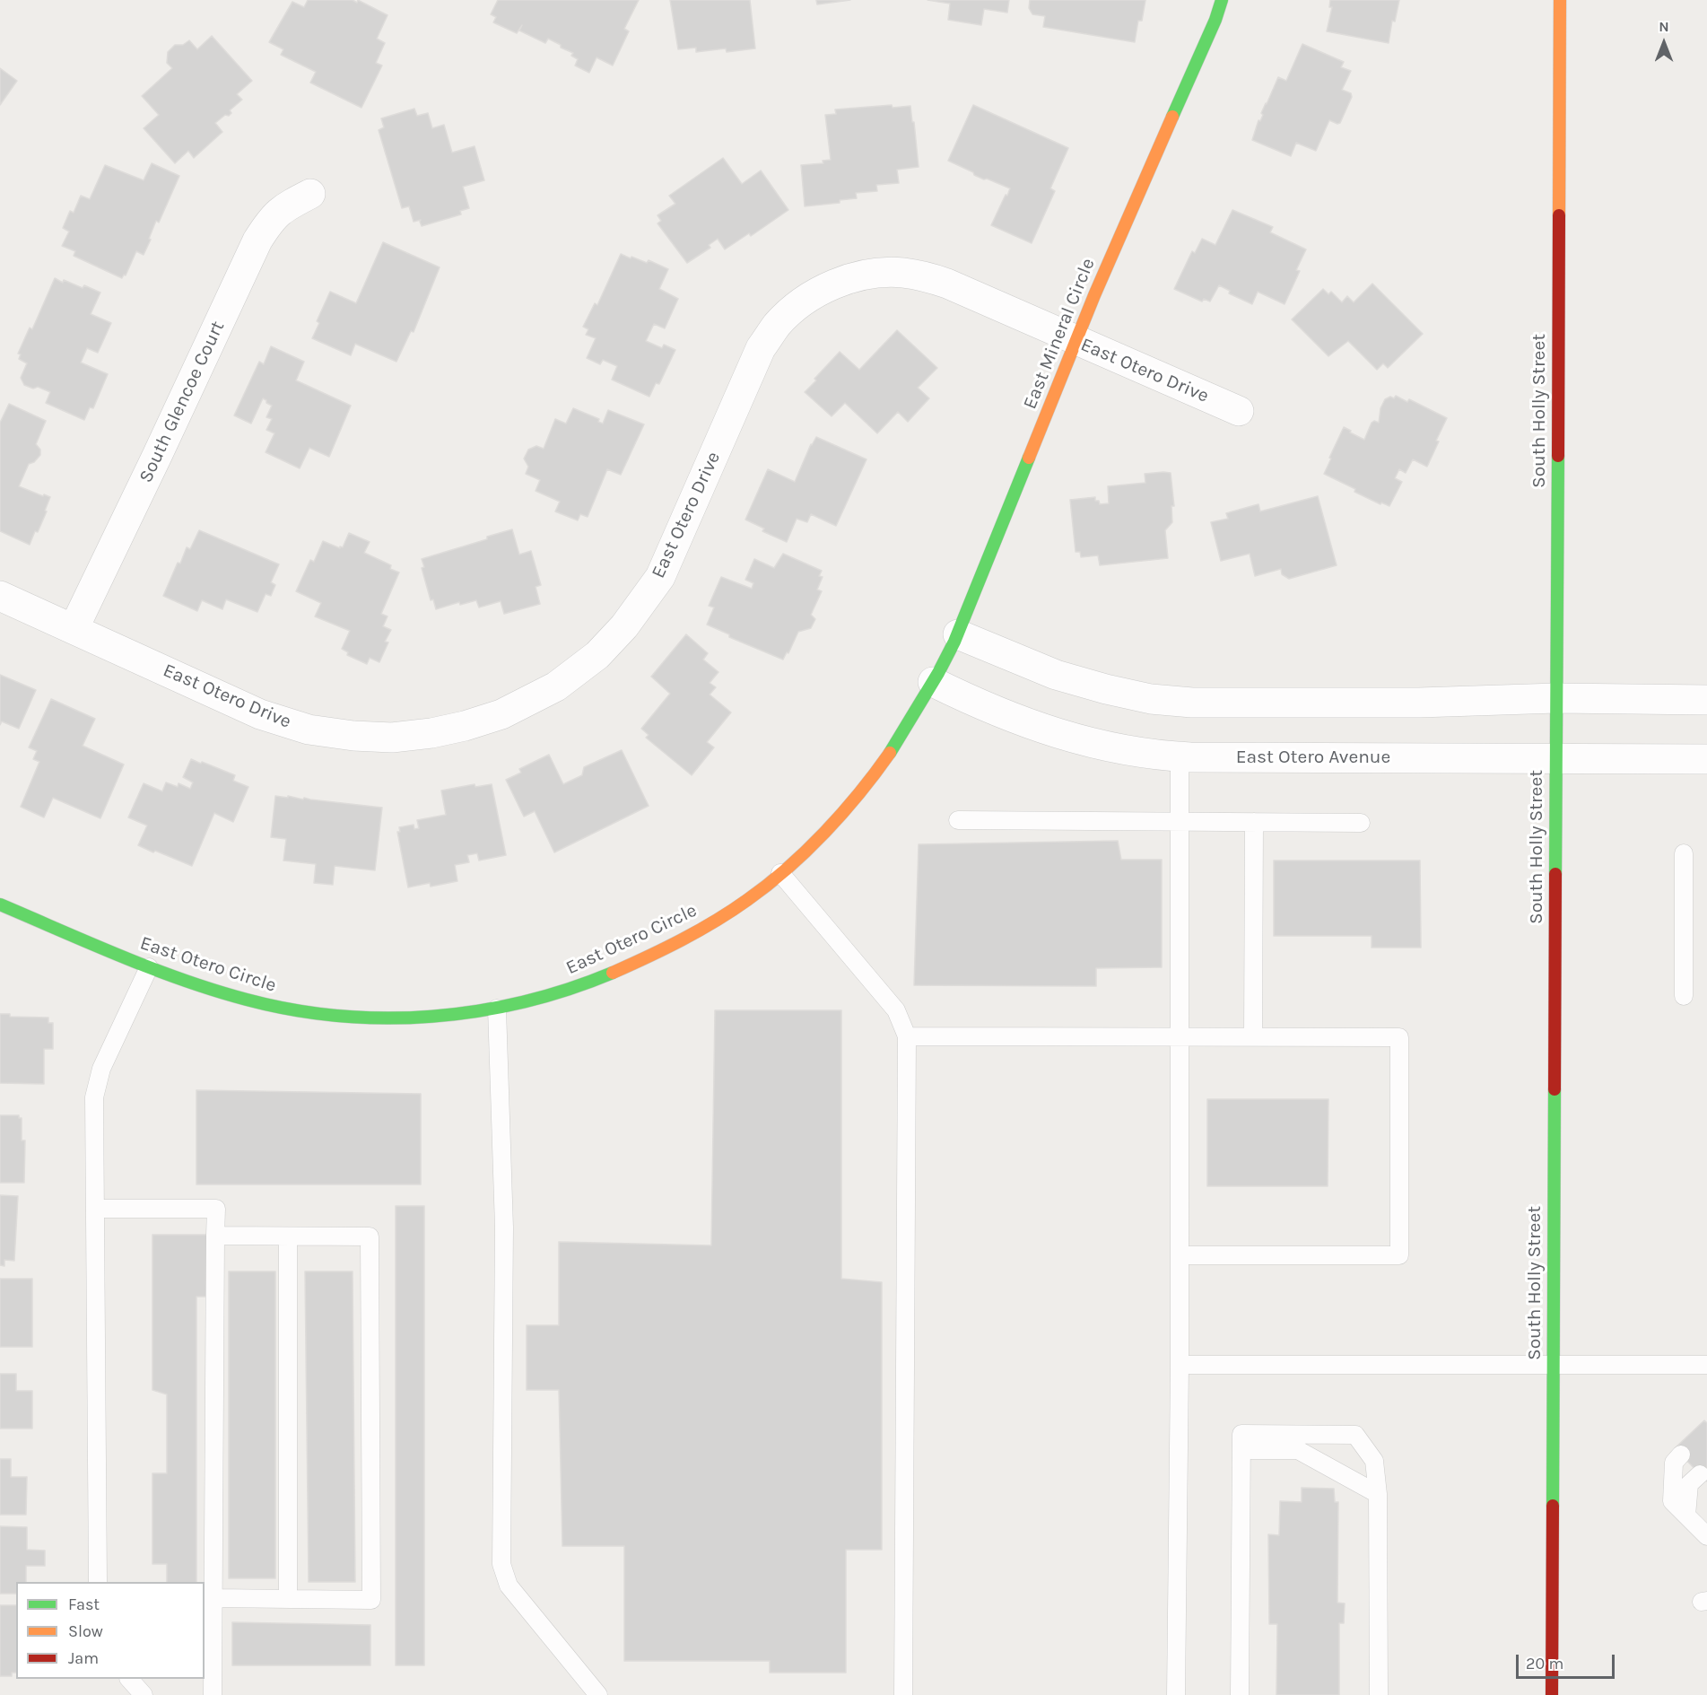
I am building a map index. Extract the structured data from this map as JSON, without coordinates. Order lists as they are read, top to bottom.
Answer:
{
  "streets": {
    "street": [
      "East Mineral Circle",
      "East Otero Drive",
      "South Glencoe Court",
      "South Holly Street",
      "East Otero Avenue",
      "East Otero Circle"
    ]
  },
  "crossings": [
    ["East Mineral Circle", "East Otero Drive"],
    ["East Mineral Circle", "East Otero Avenue"],
    ["East Mineral Circle", "East Otero Circle"],
    ["East Otero Drive", "South Glencoe Court"],
    ["South Holly Street", "East Otero Avenue"],
    ["East Otero Avenue", "East Otero Circle"]
  ],
  "legend": ["Fast", "Slow", "Jam"],
  "scale_bar": "20 m",
  "north": "top"
}
